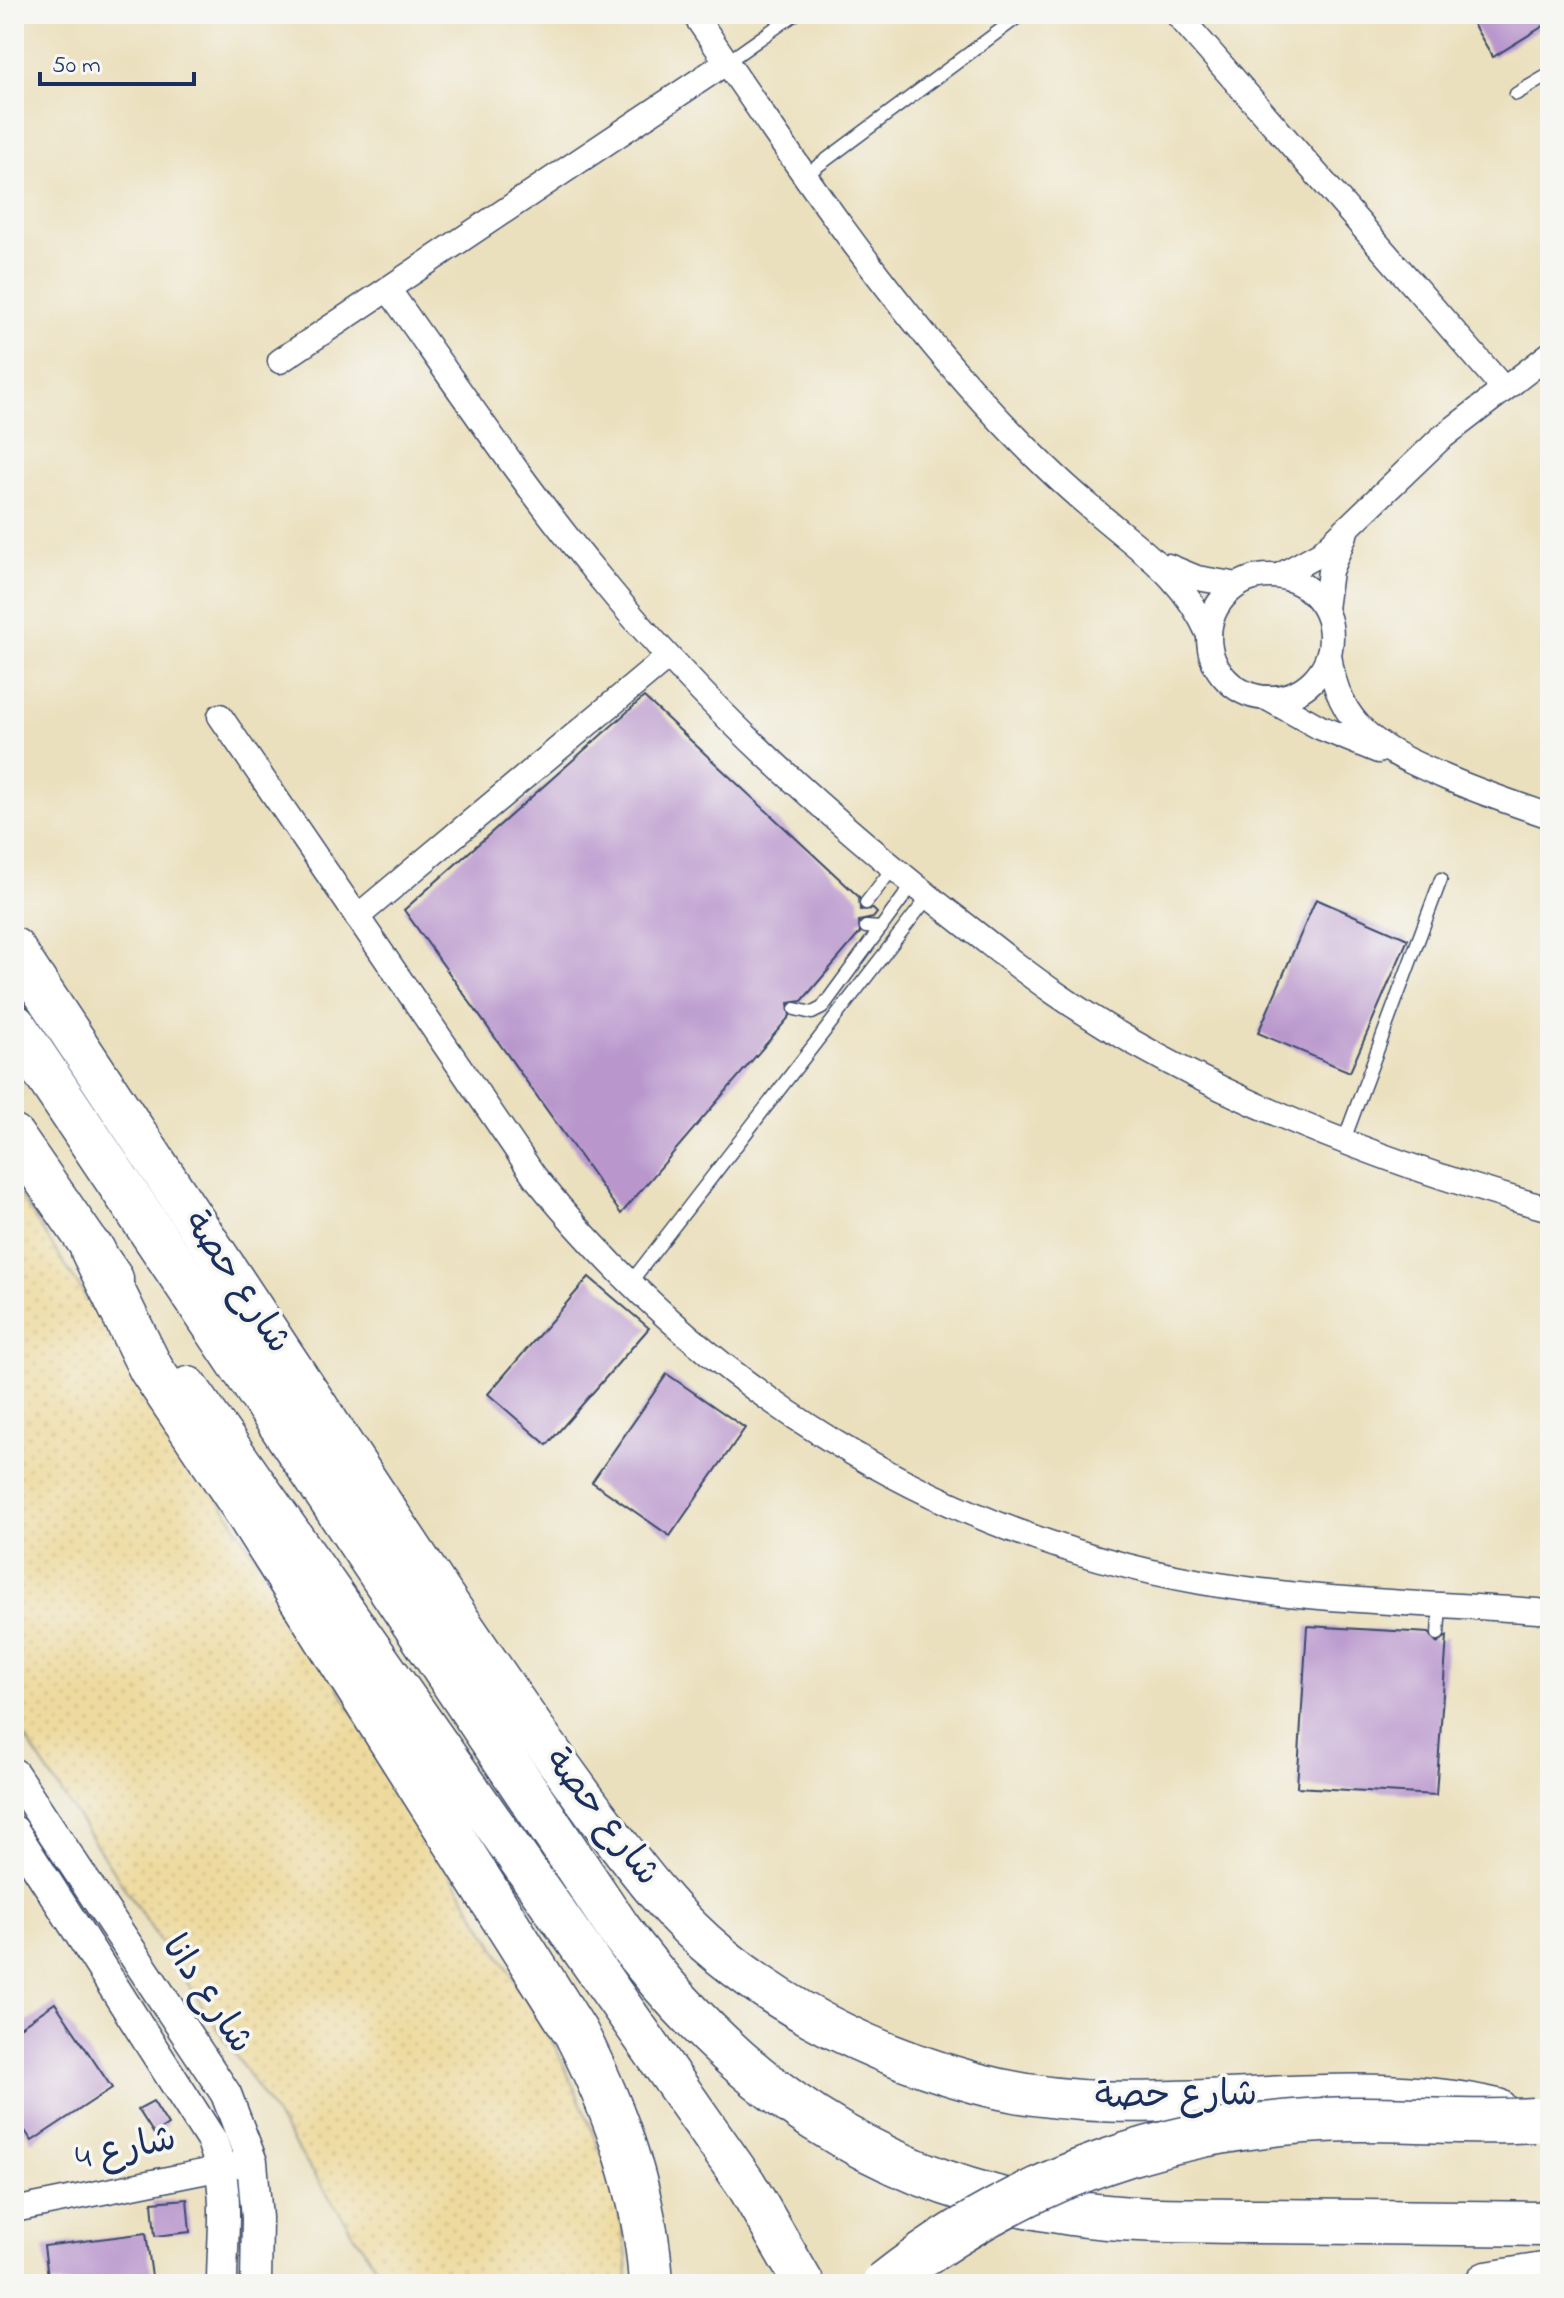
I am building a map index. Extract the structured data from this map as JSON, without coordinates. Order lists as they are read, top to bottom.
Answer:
{
  "streets": {
    "main road": ["شارع حصة"],
    "street": ["شارع دانا", "شارع 4"]
  },
  "crossings": [
    ["شارع دانا", "شارع 4"]
  ],
  "scale_bar": "50 m"
}
